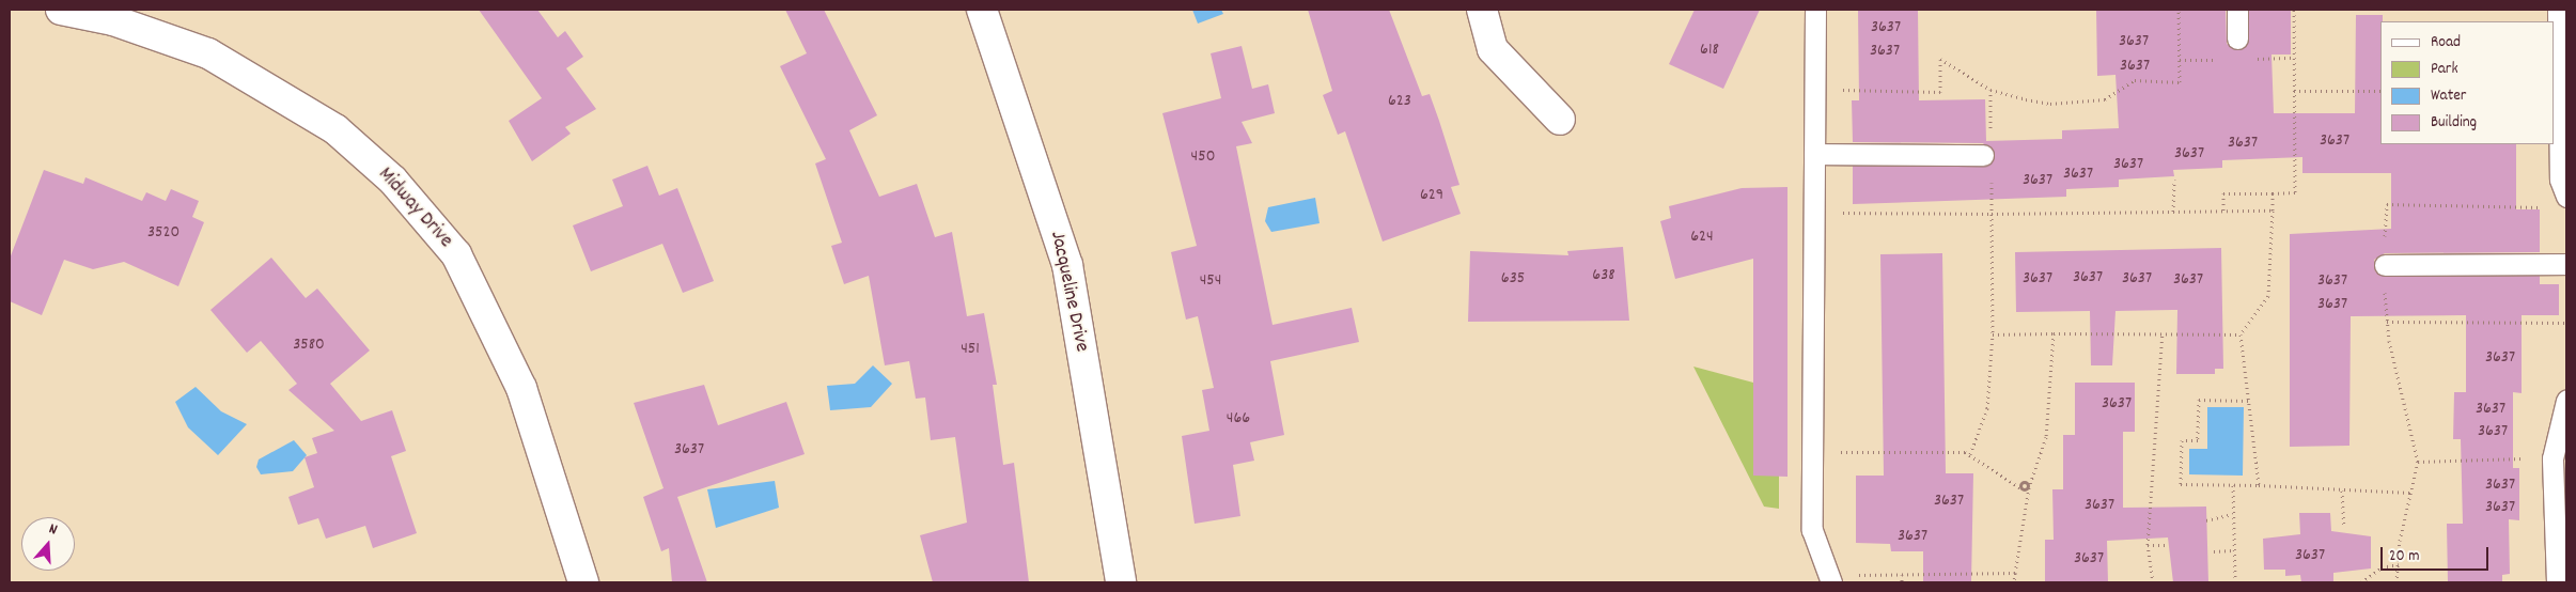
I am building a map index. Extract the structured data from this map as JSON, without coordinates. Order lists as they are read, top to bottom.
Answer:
{
  "streets": {
    "street": ["Midway Drive", "Jacqueline Drive"]
  },
  "house_numbers": [
    "3637",
    "3637",
    "618",
    "3637",
    "3637",
    "623",
    "3637",
    "3637",
    "3637",
    "450",
    "3637",
    "3637",
    "3637",
    "629",
    "3520",
    "624",
    "638",
    "3637",
    "635",
    "3637",
    "3637",
    "3637",
    "454",
    "3637",
    "3637",
    "3580",
    "451",
    "3637",
    "3637",
    "3637",
    "466",
    "3637",
    "3637",
    "3637",
    "3637",
    "3637",
    "3637",
    "3637",
    "3637",
    "3637"
  ],
  "legend": [
    "Road",
    "Park",
    "Water",
    "Building"
  ],
  "scale_bar": "20 m",
  "north": "top"
}
